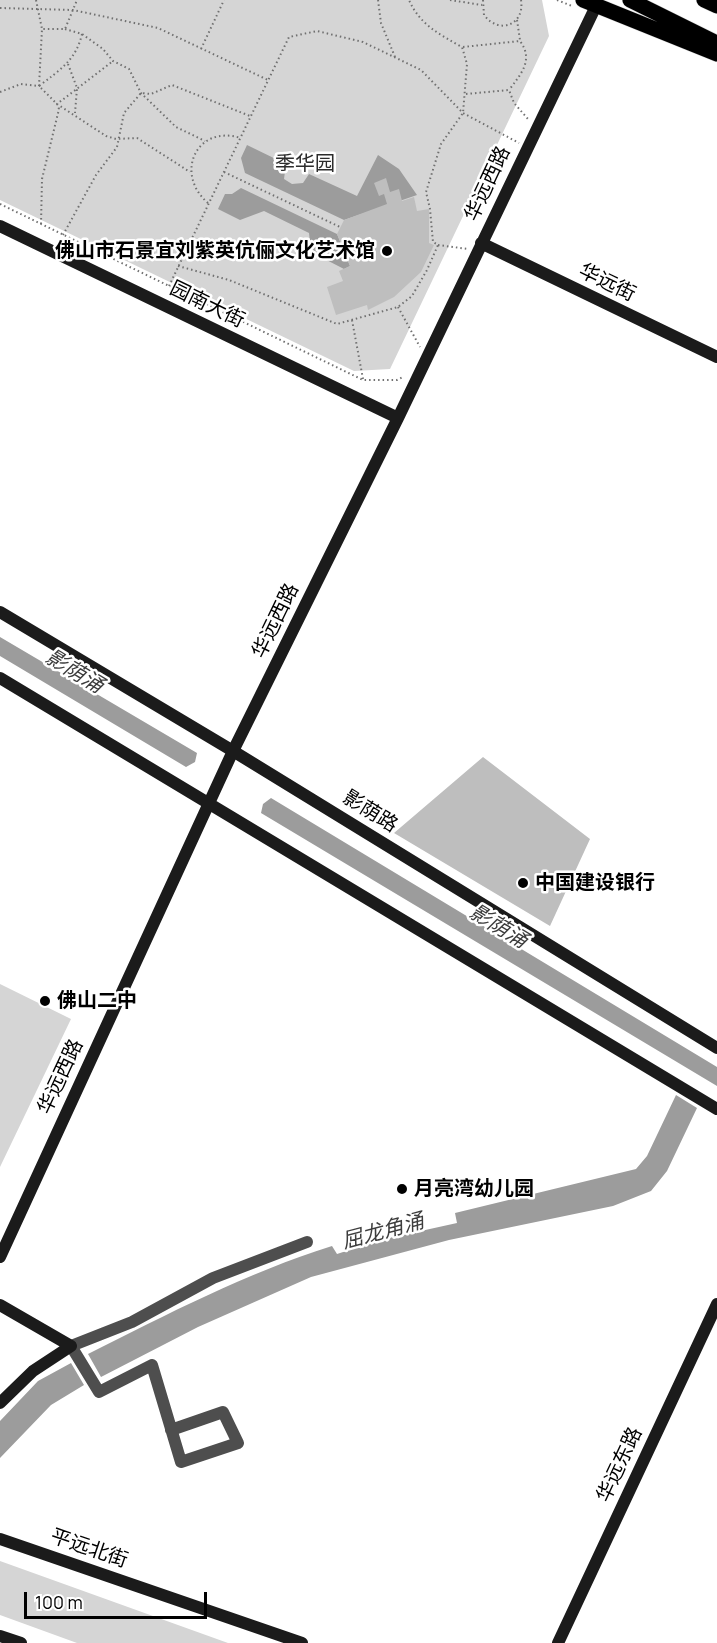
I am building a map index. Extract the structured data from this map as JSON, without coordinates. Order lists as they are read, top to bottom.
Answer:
{
  "streets": {
    "street": [
      "华远西路",
      "华远街",
      "园南大街",
      "影荫路",
      "华远东路",
      "平远北街"
    ]
  },
  "crossings": [
    ["华远西路", "华远街"],
    ["华远西路", "园南大街"],
    ["华远西路", "影荫路"]
  ],
  "water": ["影荫涌", "屈龙角涌"],
  "parks": ["季华园"],
  "places": [
    "佛山市石景宜刘紫英伉俪文化艺术馆",
    "中国建设银行",
    "佛山二中",
    "月亮湾幼儿园"
  ],
  "scale_bar": "100 m"
}
